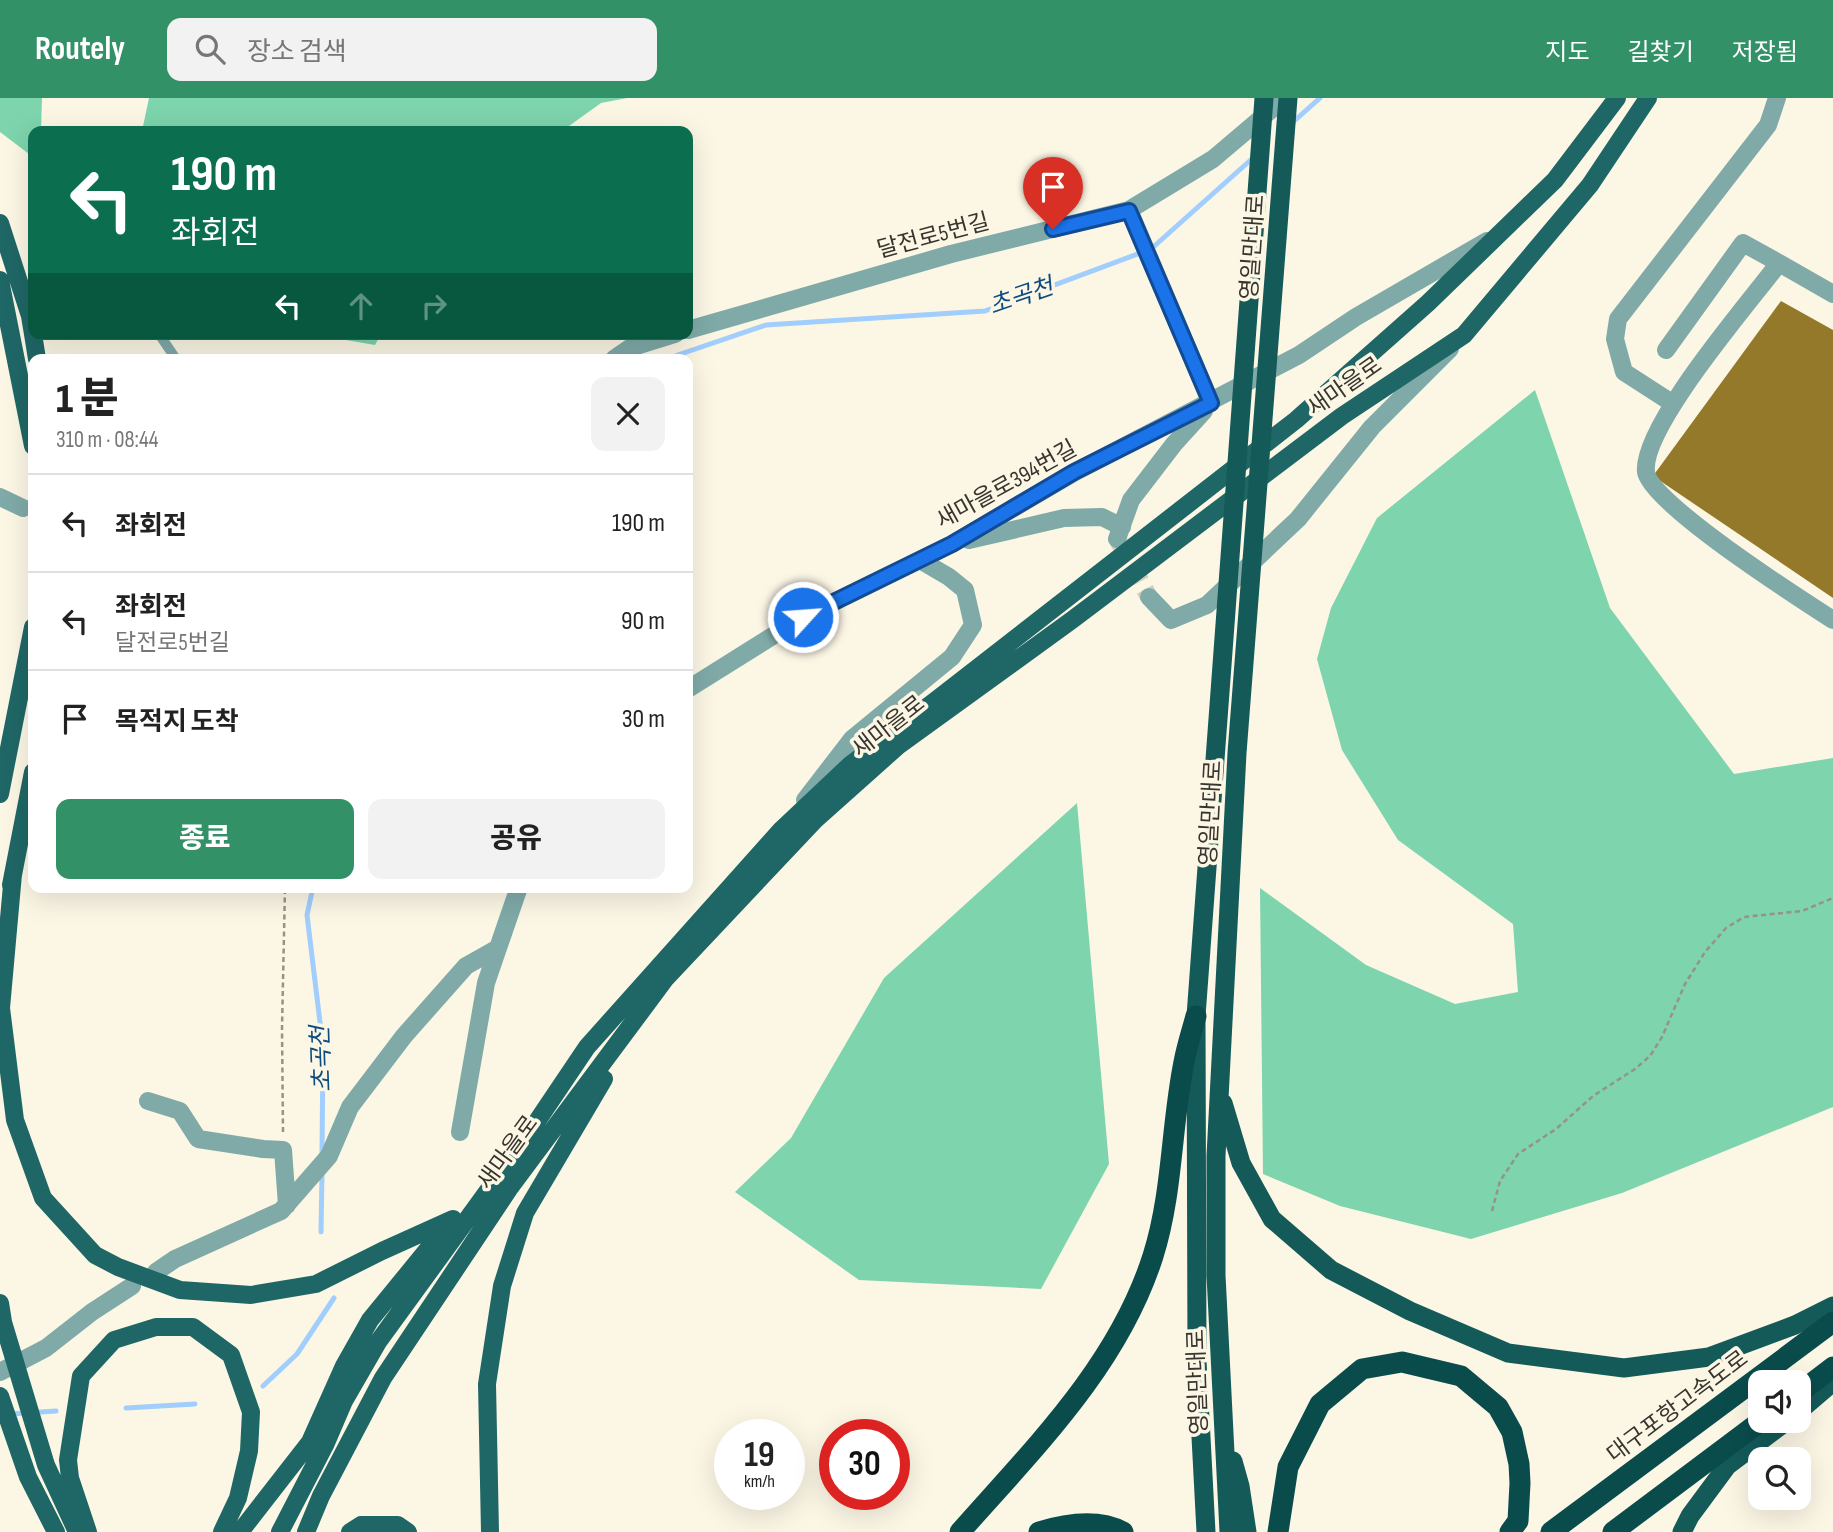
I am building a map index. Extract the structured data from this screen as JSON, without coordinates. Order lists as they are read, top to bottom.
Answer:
{
  "streets": {
    "highway": ["영일만대로", "대구포항고속도로"],
    "main road": ["새마을로"],
    "street": ["달전로5번길", "새마을로394번길"]
  },
  "crossings": [
    ["달전로5번길", "영일만대로"],
    ["새마을로", "새마을로394번길"]
  ],
  "water": ["초곡천"],
  "page": {
    "header": "Routely",
    "search": "장소 검색",
    "nav": ["지도", "길찾기", "저장됨"],
    "turn": ["190 m", "좌회전"],
    "heading": ["1 분", "310 m · 08:44"],
    "list": [
      {
        "name": "좌회전",
        "value": "190 m"
      },
      {
        "name": "좌회전",
        "note": "달전로5번길",
        "value": "90 m"
      },
      {
        "name": "목적지 도착",
        "value": "30 m"
      }
    ],
    "buttons": ["종료", "공유"],
    "speed": "19 km/h",
    "limit": "30"
  }
}
